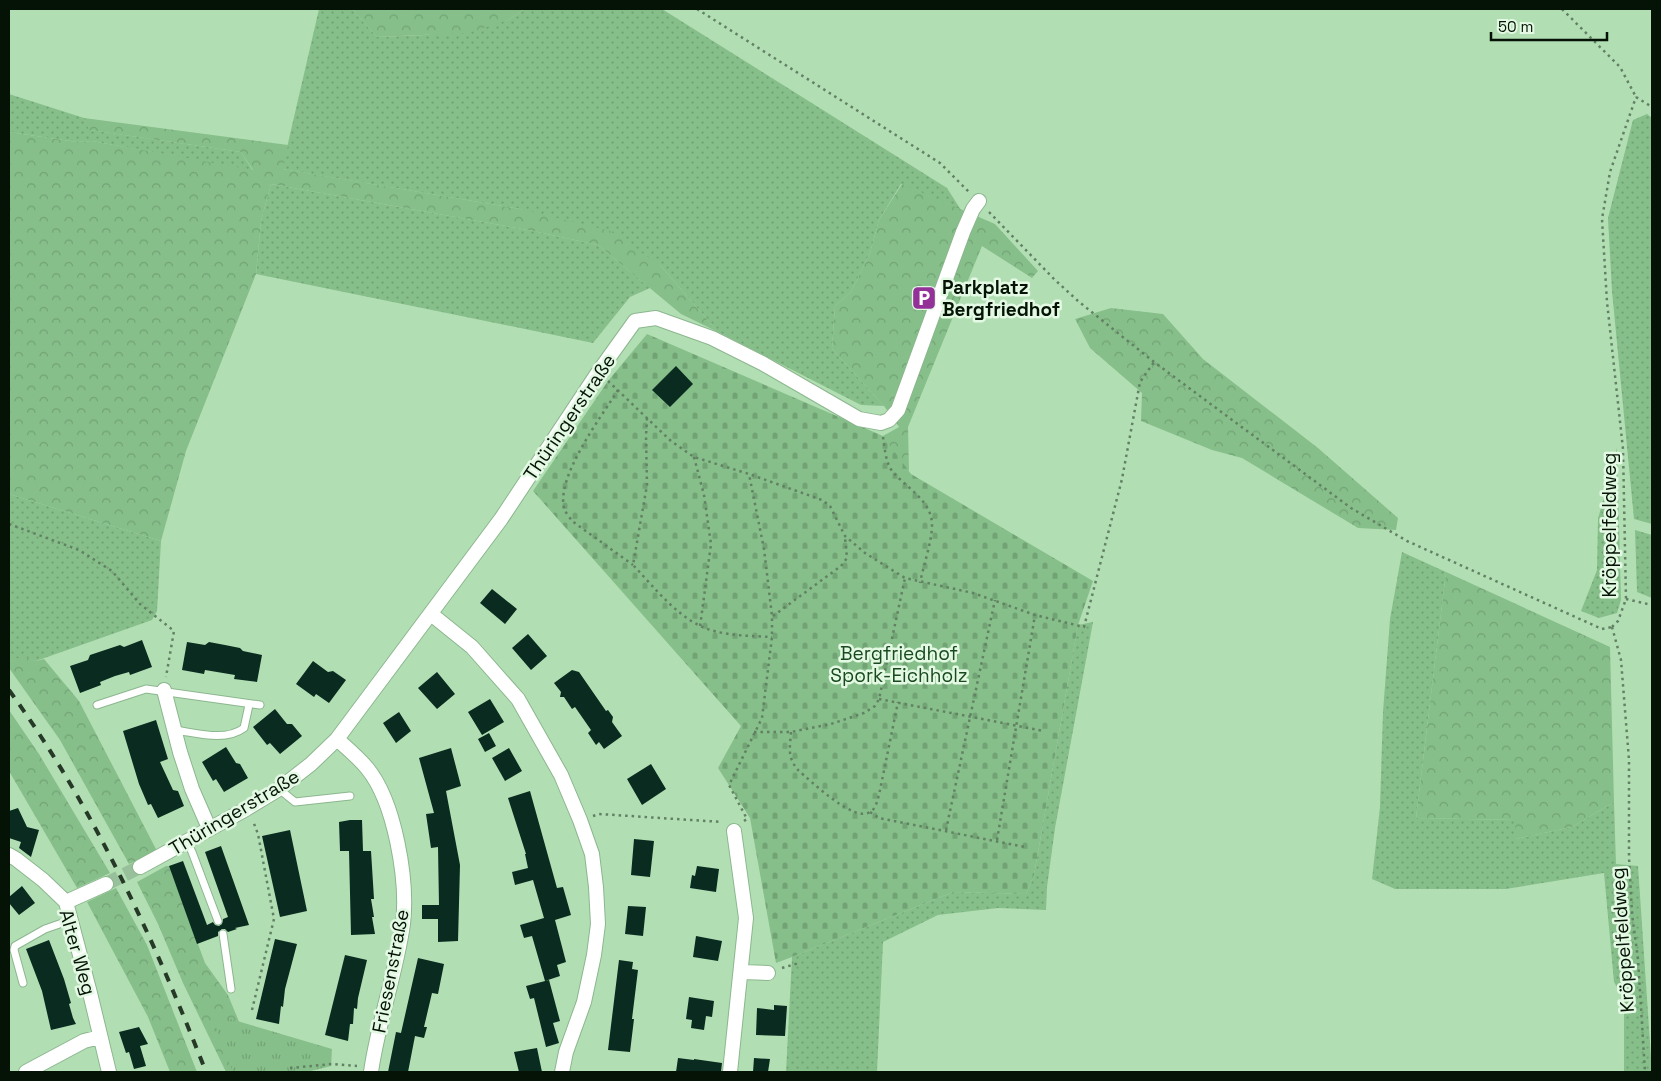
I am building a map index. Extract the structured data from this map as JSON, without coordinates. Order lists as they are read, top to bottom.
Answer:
{
  "streets": {
    "street": ["Thüringerstraße", "Alter Weg", "Friesenstraße"],
    "path": ["Kröppelfeldweg"]
  },
  "crossings": [
    ["Thüringerstraße", "Friesenstraße"]
  ],
  "parks": ["Bergfriedhof Spork-Eichholz"],
  "places": {
    "parking": ["Parkplatz Bergfriedhof"]
  },
  "scale_bar": "50 m"
}
